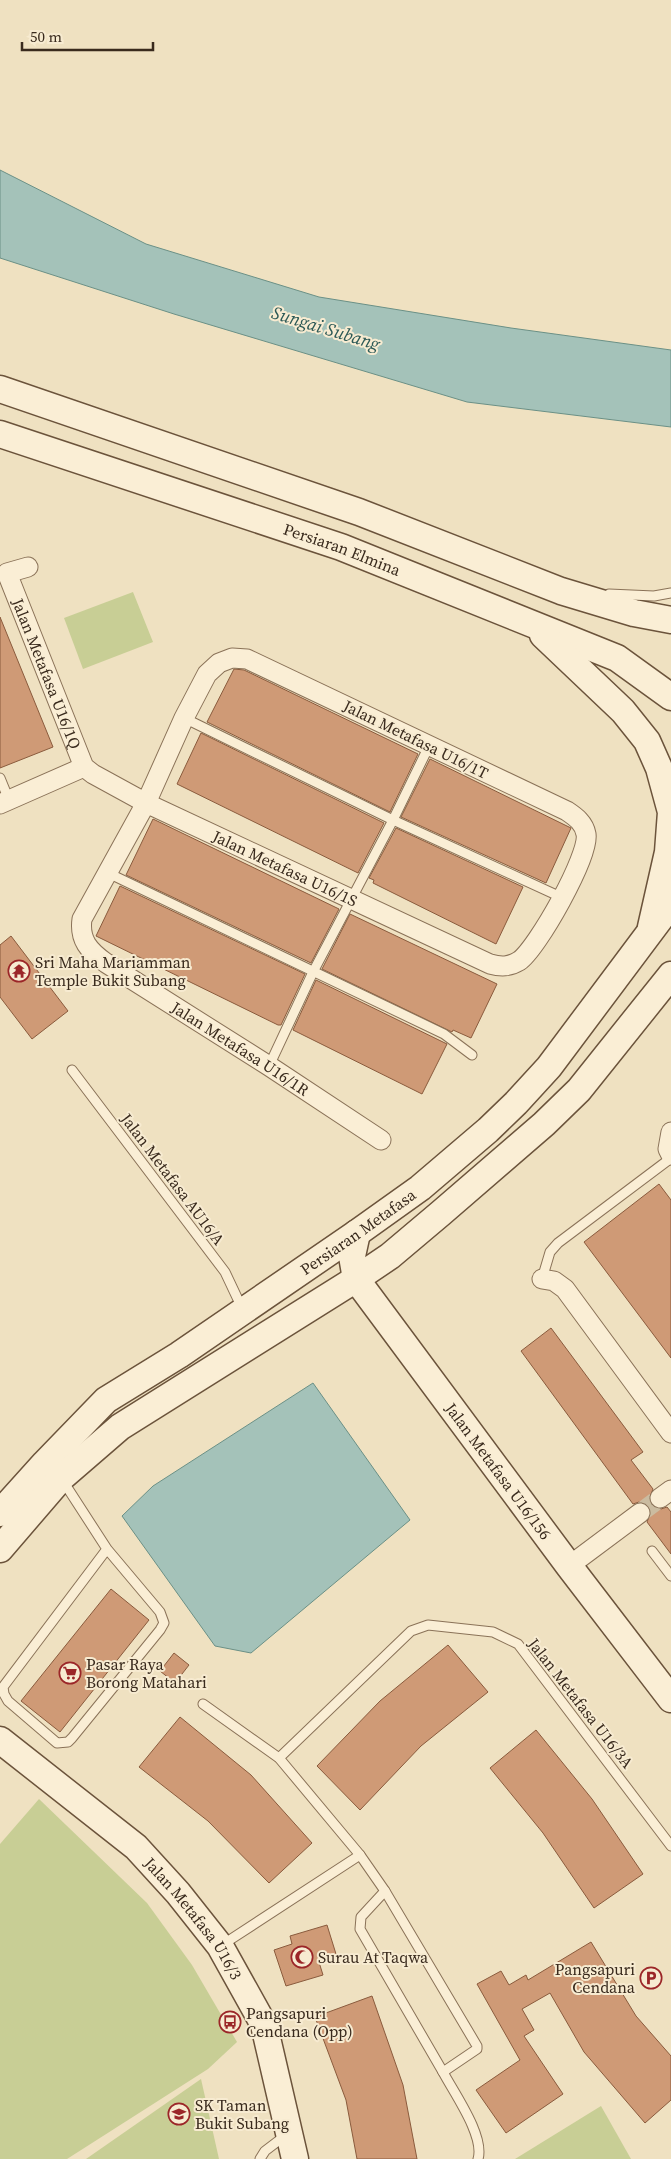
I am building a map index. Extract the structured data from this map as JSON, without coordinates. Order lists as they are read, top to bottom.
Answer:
{
  "streets": {
    "main road": [
      "Persiaran Elmina",
      "Persiaran Metafasa",
      "Jalan Metafasa U16/156",
      "Jalan Metafasa U16/3"
    ],
    "street": [
      "Jalan Metafasa U16/1Q",
      "Jalan Metafasa U16/1T",
      "Jalan Metafasa U16/1S",
      "Jalan Metafasa U16/1R"
    ],
    "lane": ["Jalan Metafasa AU16/A", "Jalan Metafasa U16/3A"]
  },
  "crossings": [
    ["Jalan Metafasa U16/1Q", "Jalan Metafasa U16/1S"],
    ["Jalan Metafasa U16/1T", "Jalan Metafasa U16/1S"],
    ["Jalan Metafasa U16/1T", "Jalan Metafasa U16/1R"],
    ["Jalan Metafasa U16/1S", "Jalan Metafasa U16/1R"],
    ["Jalan Metafasa AU16/A", "Persiaran Metafasa"],
    ["Persiaran Metafasa", "Jalan Metafasa U16/156"]
  ],
  "water": ["Sungai Subang"],
  "places": {
    "temple": ["Sri Maha Mariamman Temple Bukit Subang"],
    "supermarket": ["Pasar Raya Borong Matahari"],
    "mosque": ["Surau At Taqwa"],
    "parking": ["Pangsapuri Cendana"],
    "bus stop": ["Pangsapuri Cendana (Opp)"],
    "school or university": ["SK Taman Bukit Subang"]
  },
  "scale_bar": "50 m"
}
